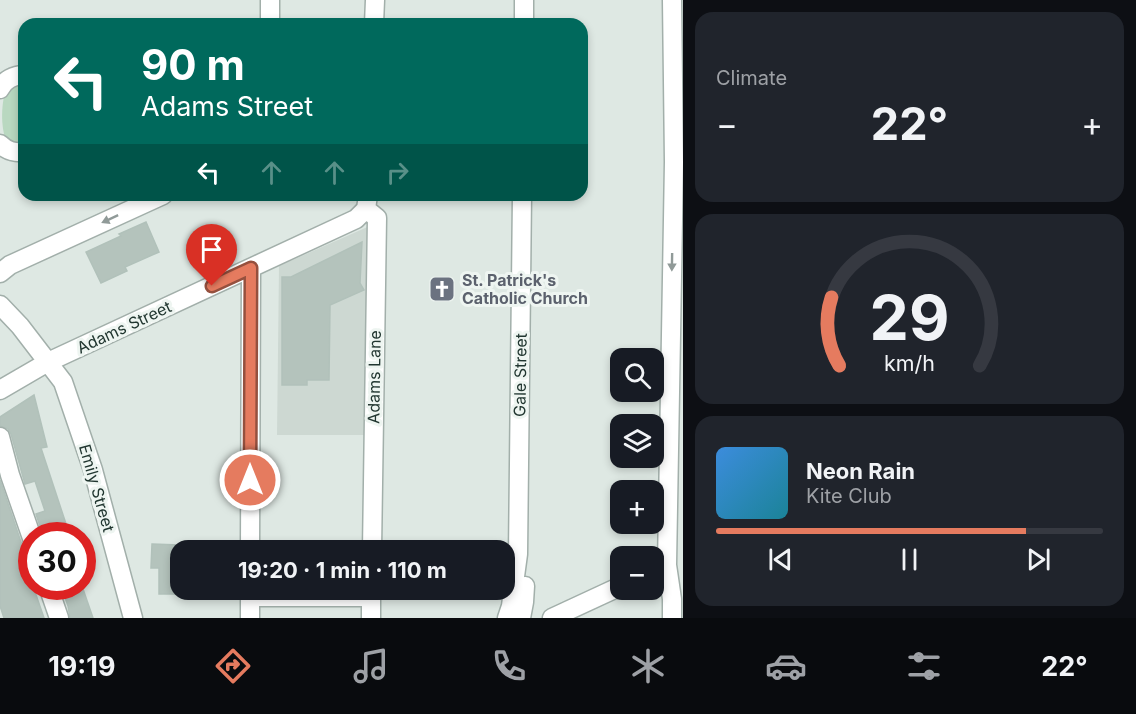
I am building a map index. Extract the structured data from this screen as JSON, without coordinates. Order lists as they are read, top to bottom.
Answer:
{
  "streets": {
    "street": [
      "Adams Street",
      "Gale Street",
      "Adams Lane",
      "Emily Street"
    ]
  },
  "crossings": [
    ["Adams Street", "Adams Lane"],
    ["Adams Street", "Emily Street"]
  ],
  "places": {
    "church": ["St. Patrick's Catholic Church"]
  },
  "page": {
    "tile": "Climate",
    "turn": ["90 m", "Adams Street"],
    "heat": ["−", "22°", "+"],
    "map_buttons": ["+", "−"],
    "song": ["Neon Rain", "Kite Club"],
    "limit": "30",
    "trip": "19:20 · 1 min · 110 m",
    "tabs": ["19:19", "22°"],
    "gauge": ["29", "km/h"]
  }
}
